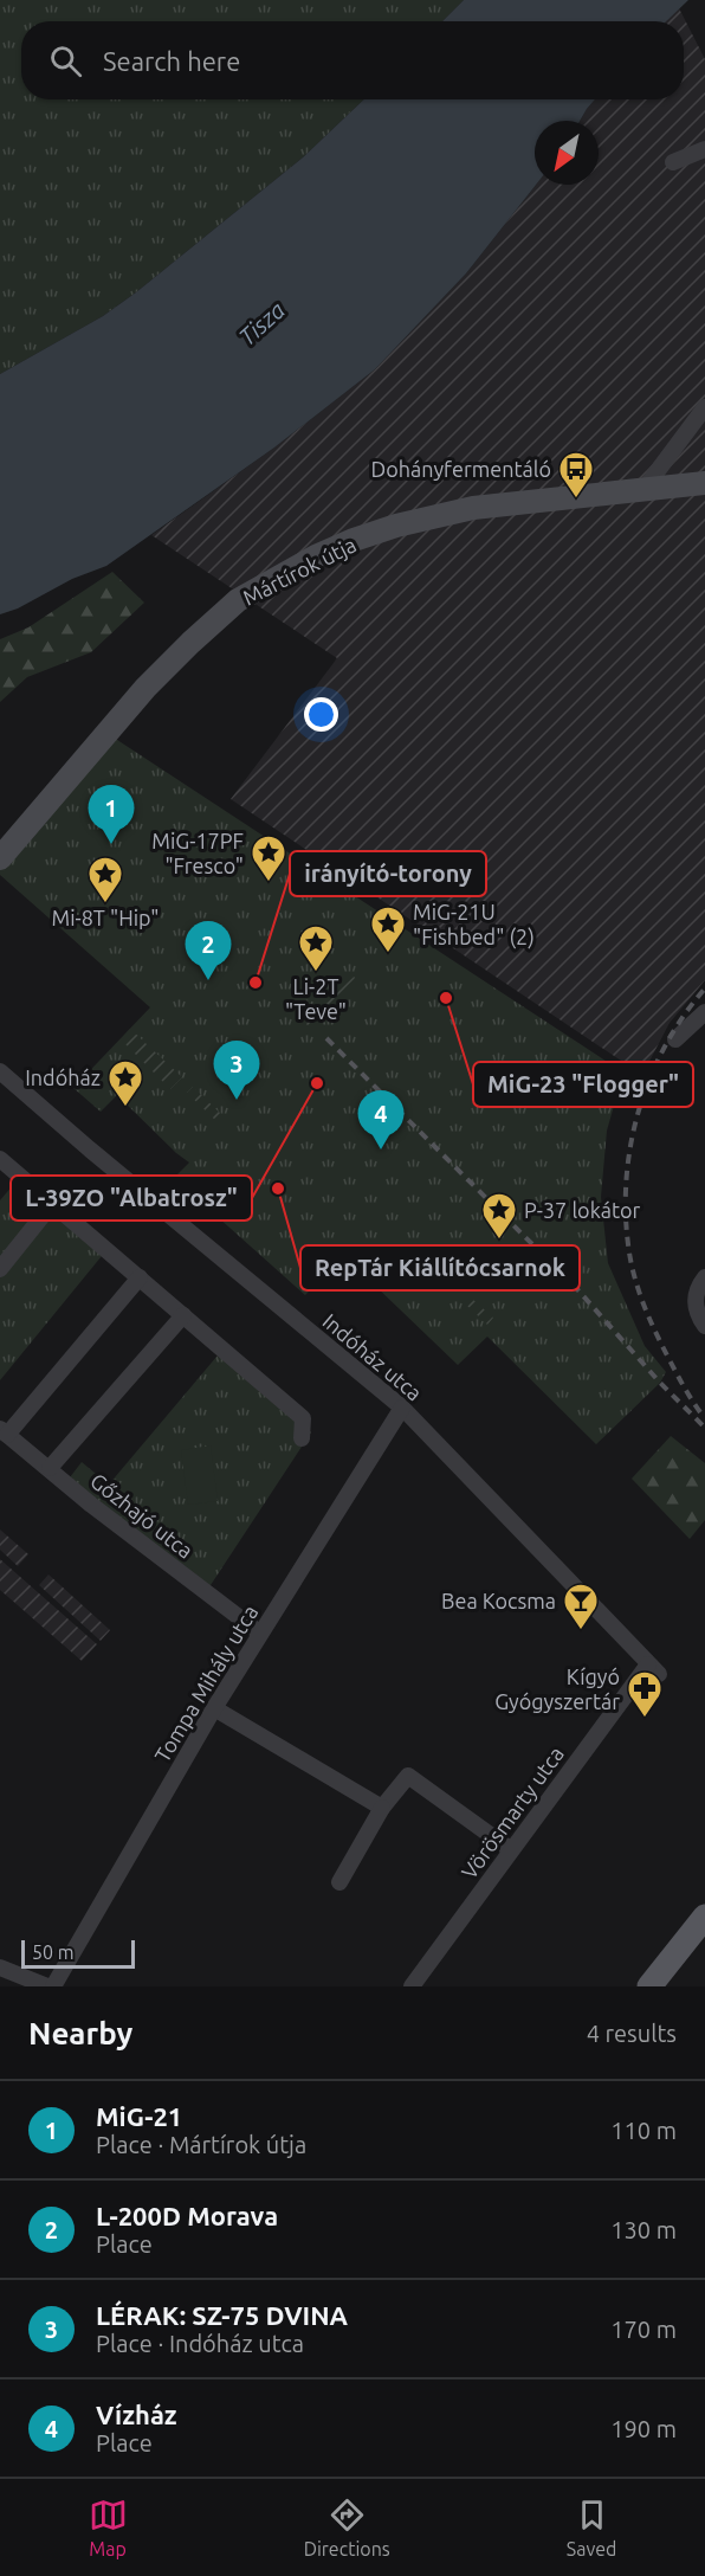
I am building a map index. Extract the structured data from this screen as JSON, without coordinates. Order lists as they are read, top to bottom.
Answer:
{
  "streets": {
    "street": [
      "Mártírok útja",
      "Indóház utca",
      "Gőzhajó utca",
      "Tompa Mihály utca",
      "Vörösmarty utca"
    ]
  },
  "crossings": [
    ["Indóház utca", "Tompa Mihály utca"],
    ["Indóház utca", "Vörösmarty utca"],
    ["Gőzhajó utca", "Tompa Mihály utca"]
  ],
  "water": ["Tisza"],
  "places": {
    "bus stop": ["Dohányfermentáló"],
    "place": [
      "MiG-17PF \"Fresco\"",
      "Mi-8T \"Hip\"",
      "MiG-21U \"Fishbed\" (2)",
      "Li-2T \"Teve\"",
      "Indóház",
      "P-37 lokátor"
    ],
    "other": [
      "irányító-torony",
      "MiG-23 \"Flogger\"",
      "L-39ZO \"Albatrosz\"",
      "RepTár Kiállítócsarnok"
    ],
    "bar": ["Bea Kocsma"],
    "pharmacy": ["Kígyó Gyógyszertár"]
  },
  "scale_bar": "50 m",
  "north": "bottom left",
  "page": {
    "search": "Search here",
    "pins": [
      "1",
      "2",
      "3",
      "4"
    ],
    "scale": "50 m",
    "heading": ["Nearby", "4 results"],
    "list": [
      {
        "mark": "1",
        "name": "MiG-21",
        "note": "Place · Mártírok útja",
        "value": "110 m"
      },
      {
        "mark": "2",
        "name": "L-200D Morava",
        "note": "Place",
        "value": "130 m"
      },
      {
        "mark": "3",
        "name": "LÉRAK: SZ-75 DVINA",
        "note": "Place · Indóház utca",
        "value": "170 m"
      },
      {
        "mark": "4",
        "name": "Vízház",
        "note": "Place",
        "value": "190 m"
      }
    ],
    "nav": ["Map", "Directions", "Saved"]
  }
}
